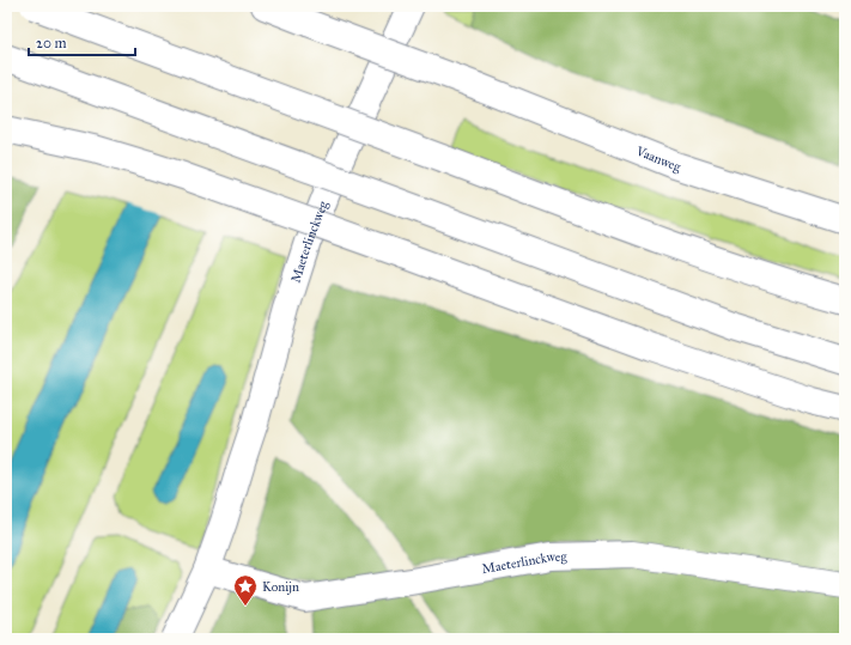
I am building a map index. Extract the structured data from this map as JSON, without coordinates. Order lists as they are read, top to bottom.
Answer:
{
  "streets": {
    "main road": ["Vaanweg", "Maeterlinckweg"]
  },
  "places": {
    "place": ["Konijn"]
  },
  "scale_bar": "20 m"
}
